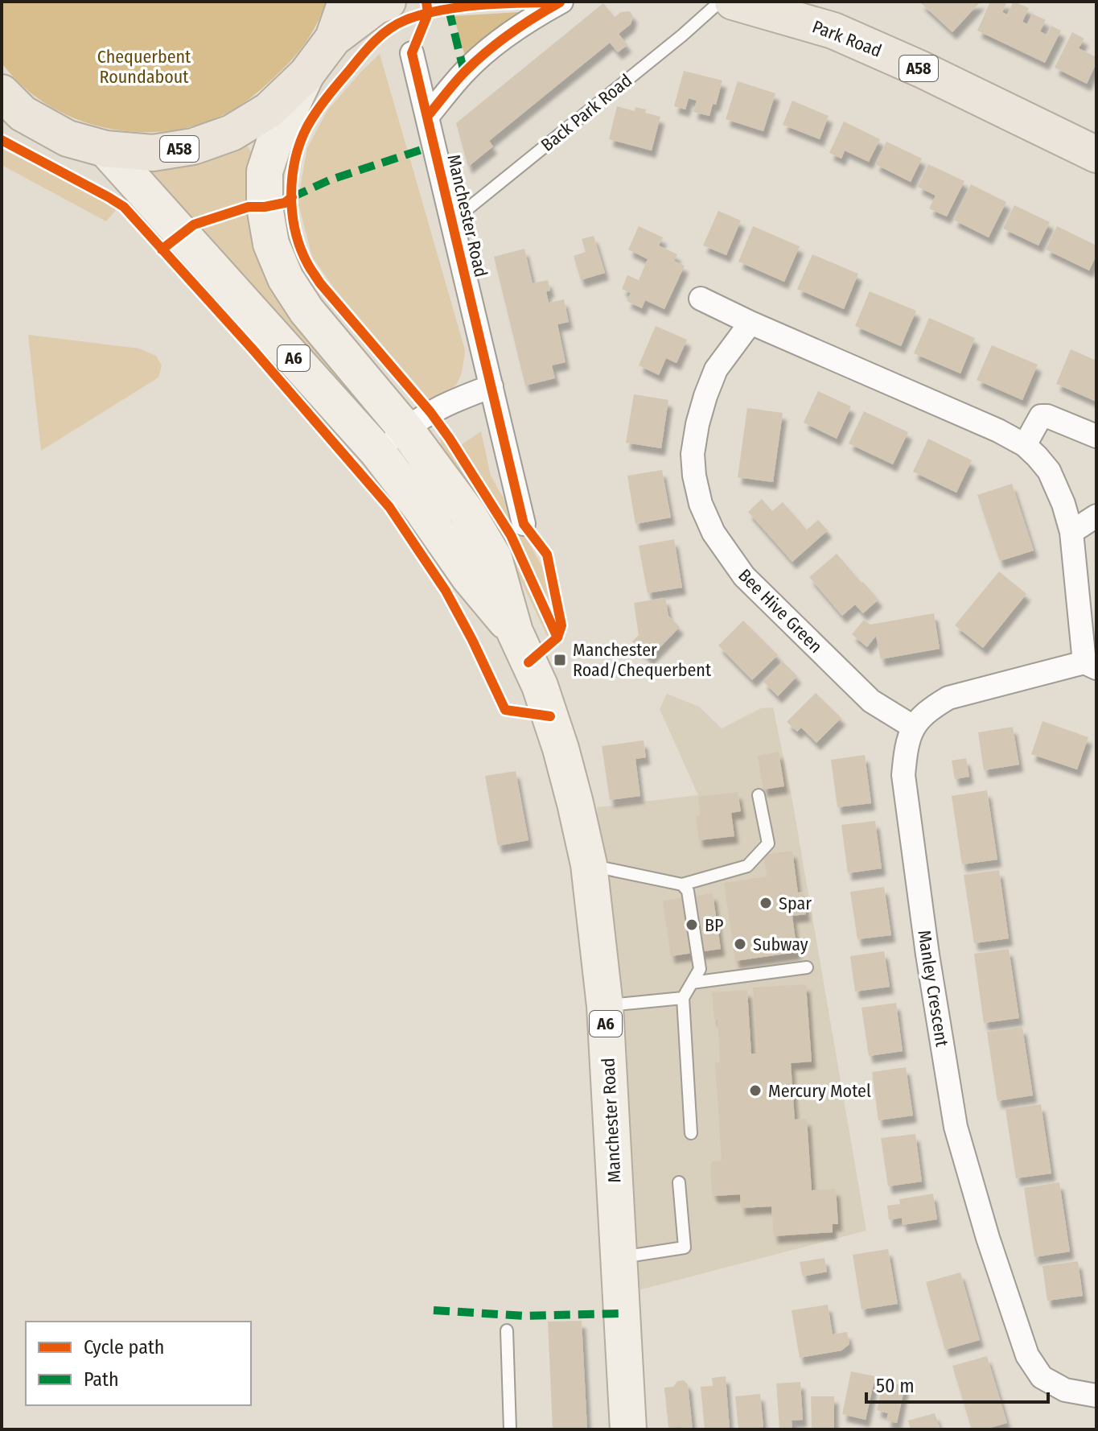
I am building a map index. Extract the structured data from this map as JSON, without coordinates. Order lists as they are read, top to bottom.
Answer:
{
  "streets": {
    "highway": ["Park Road", "A58"],
    "main road": ["Manchester Road", "A6"],
    "street": ["Bee Hive Green", "Manley Crescent"],
    "lane": ["Back Park Road"]
  },
  "crossings": [
    ["A58", "Manchester Road"],
    ["Back Park Road", "Manchester Road"],
    ["Bee Hive Green", "Manley Crescent"]
  ],
  "parks": ["Chequerbent Roundabout"],
  "places": {
    "transit": ["Manchester Road/Chequerbent"],
    "other": [
      "Spar",
      "BP",
      "Subway",
      "Mercury Motel"
    ]
  },
  "legend": ["Cycle path", "Path"],
  "scale_bar": "50 m"
}
